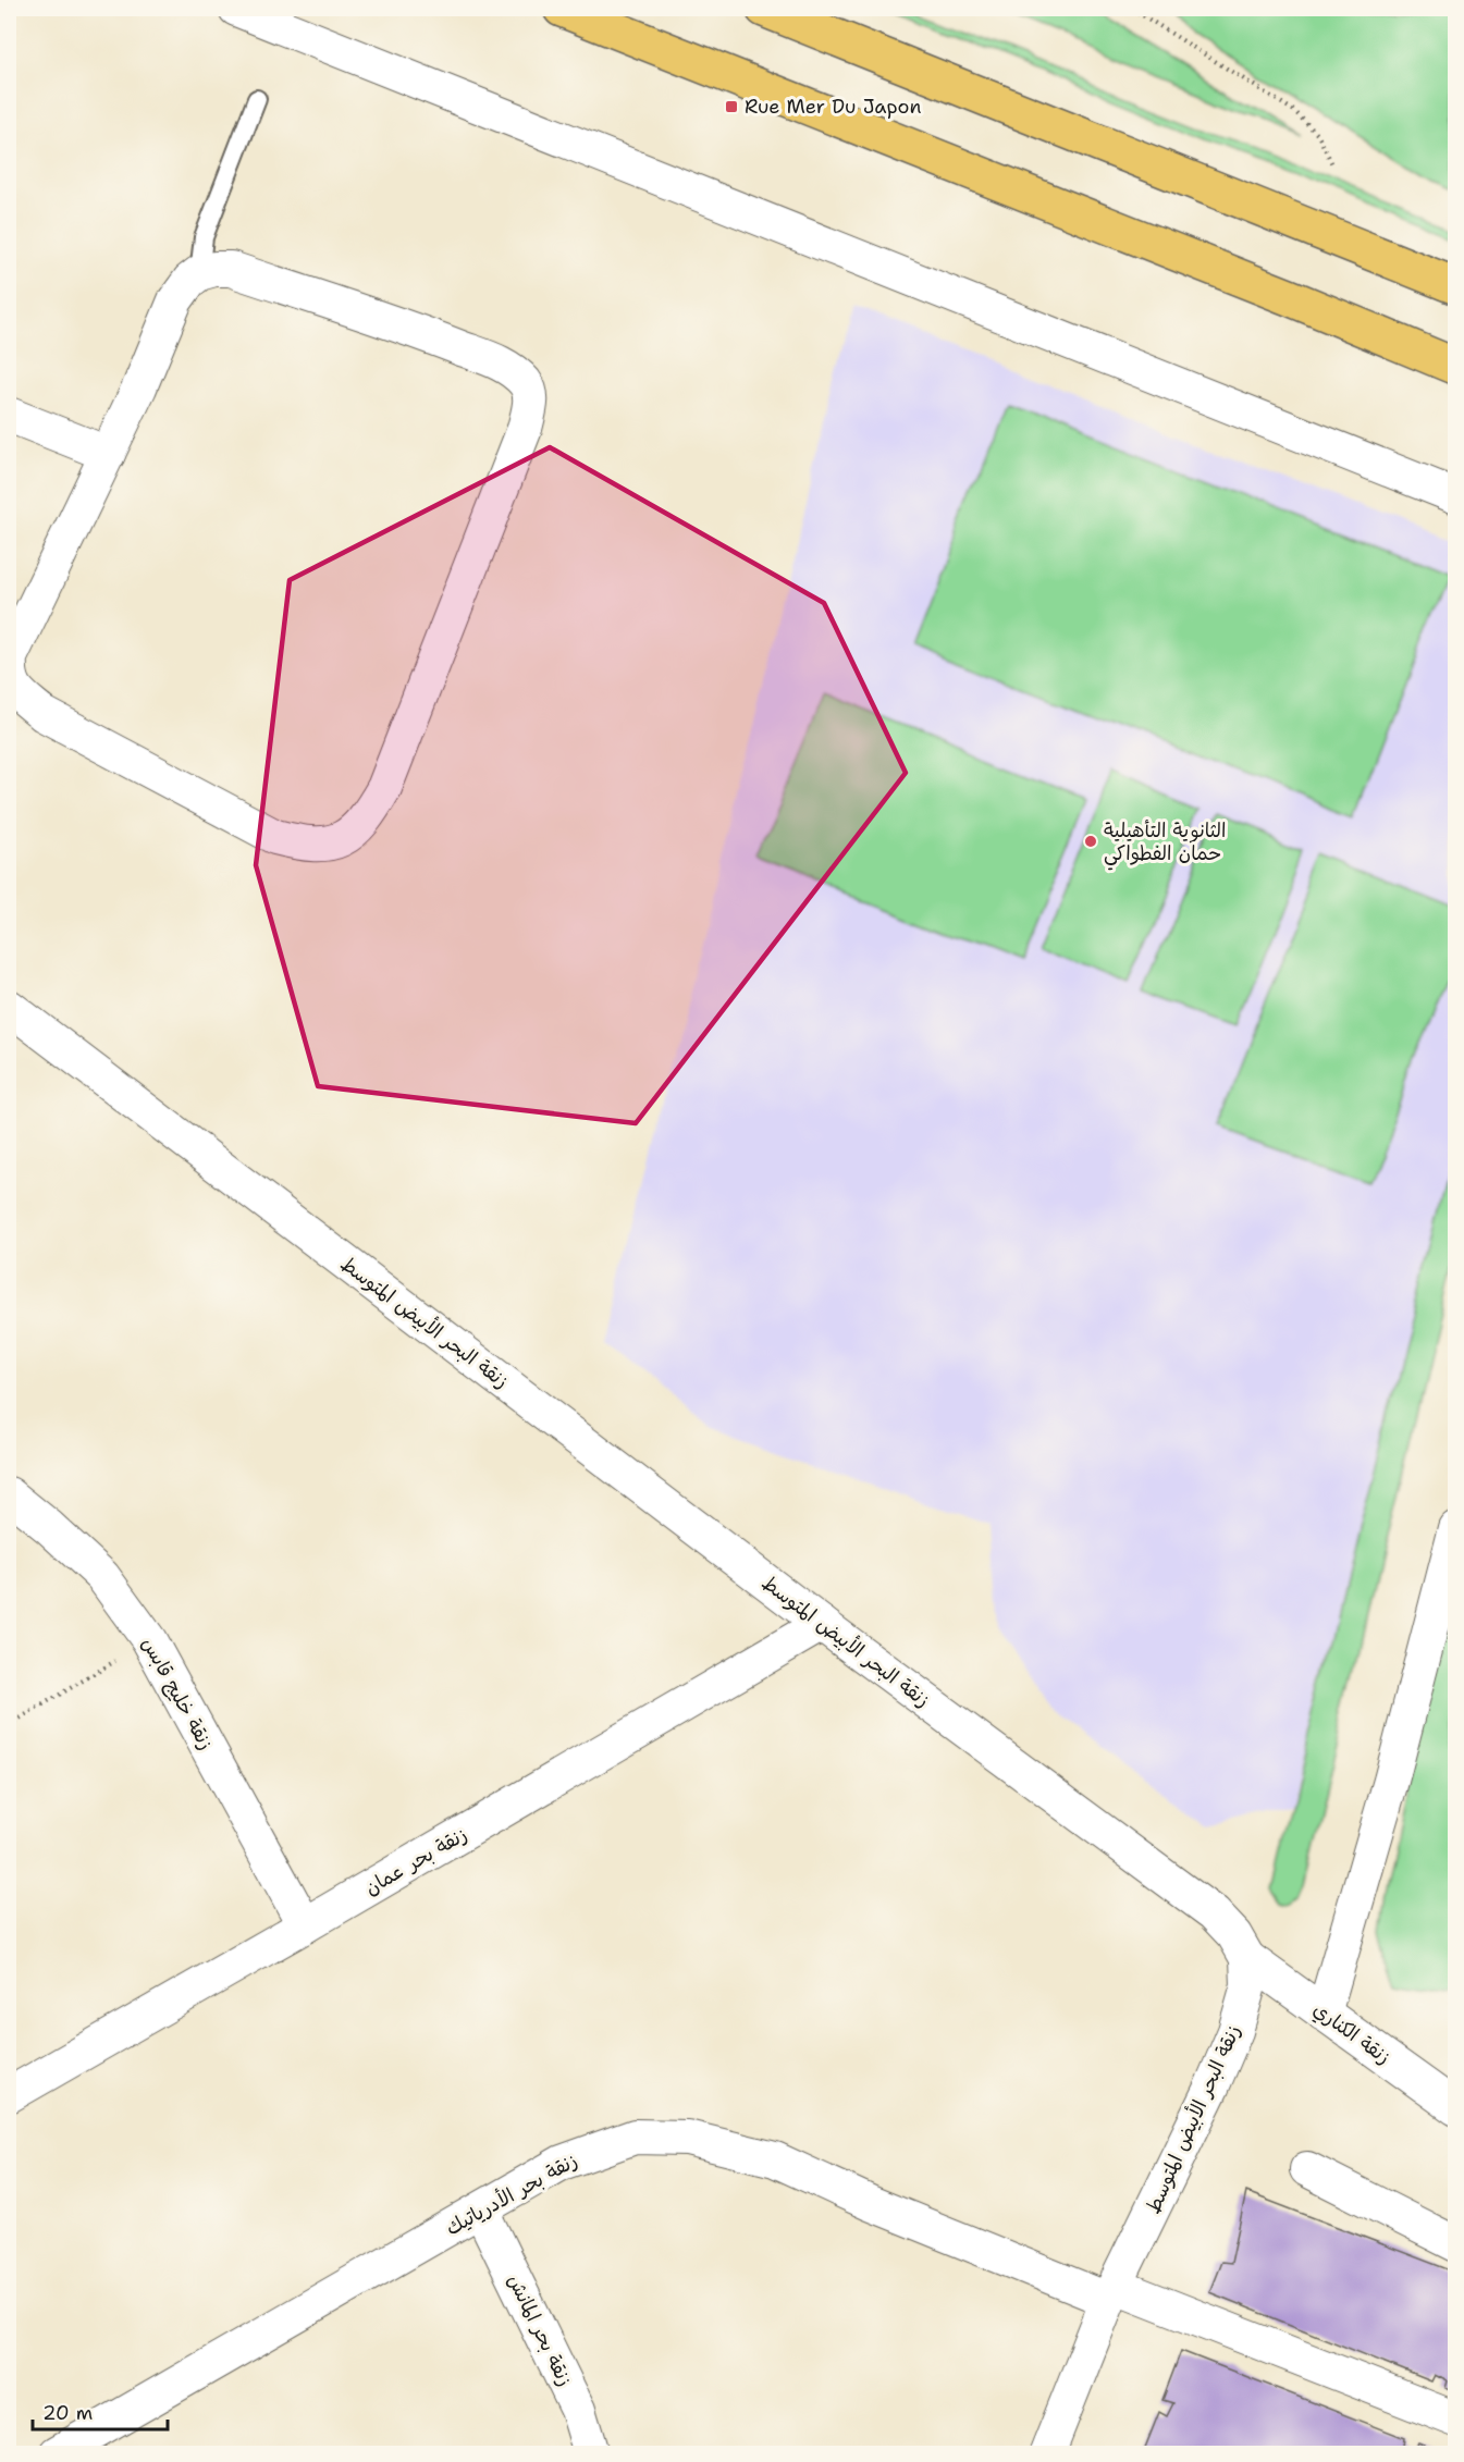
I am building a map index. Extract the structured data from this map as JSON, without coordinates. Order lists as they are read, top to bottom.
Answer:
{
  "streets": {
    "street": [
      "زنقة البحر الأبيض المتوسط",
      "زنقة خليج قابس",
      "زنقة بحر عمان",
      "زنقة الكناري",
      "زنقة بحر الأدرياتيك",
      "زنقة بحر المانش"
    ]
  },
  "crossings": [
    ["زنقة البحر الأبيض المتوسط", "زنقة بحر عمان"],
    ["زنقة البحر الأبيض المتوسط", "زنقة الكناري"],
    ["زنقة البحر الأبيض المتوسط", "زنقة بحر الأدرياتيك"],
    ["زنقة خليج قابس", "زنقة بحر عمان"],
    ["زنقة بحر الأدرياتيك", "زنقة بحر المانش"]
  ],
  "places": {
    "transit": ["Rue Mer Du Japon"],
    "other": ["الثانوية التأهيلية حمان الفطواكي"]
  },
  "scale_bar": "20 m"
}
